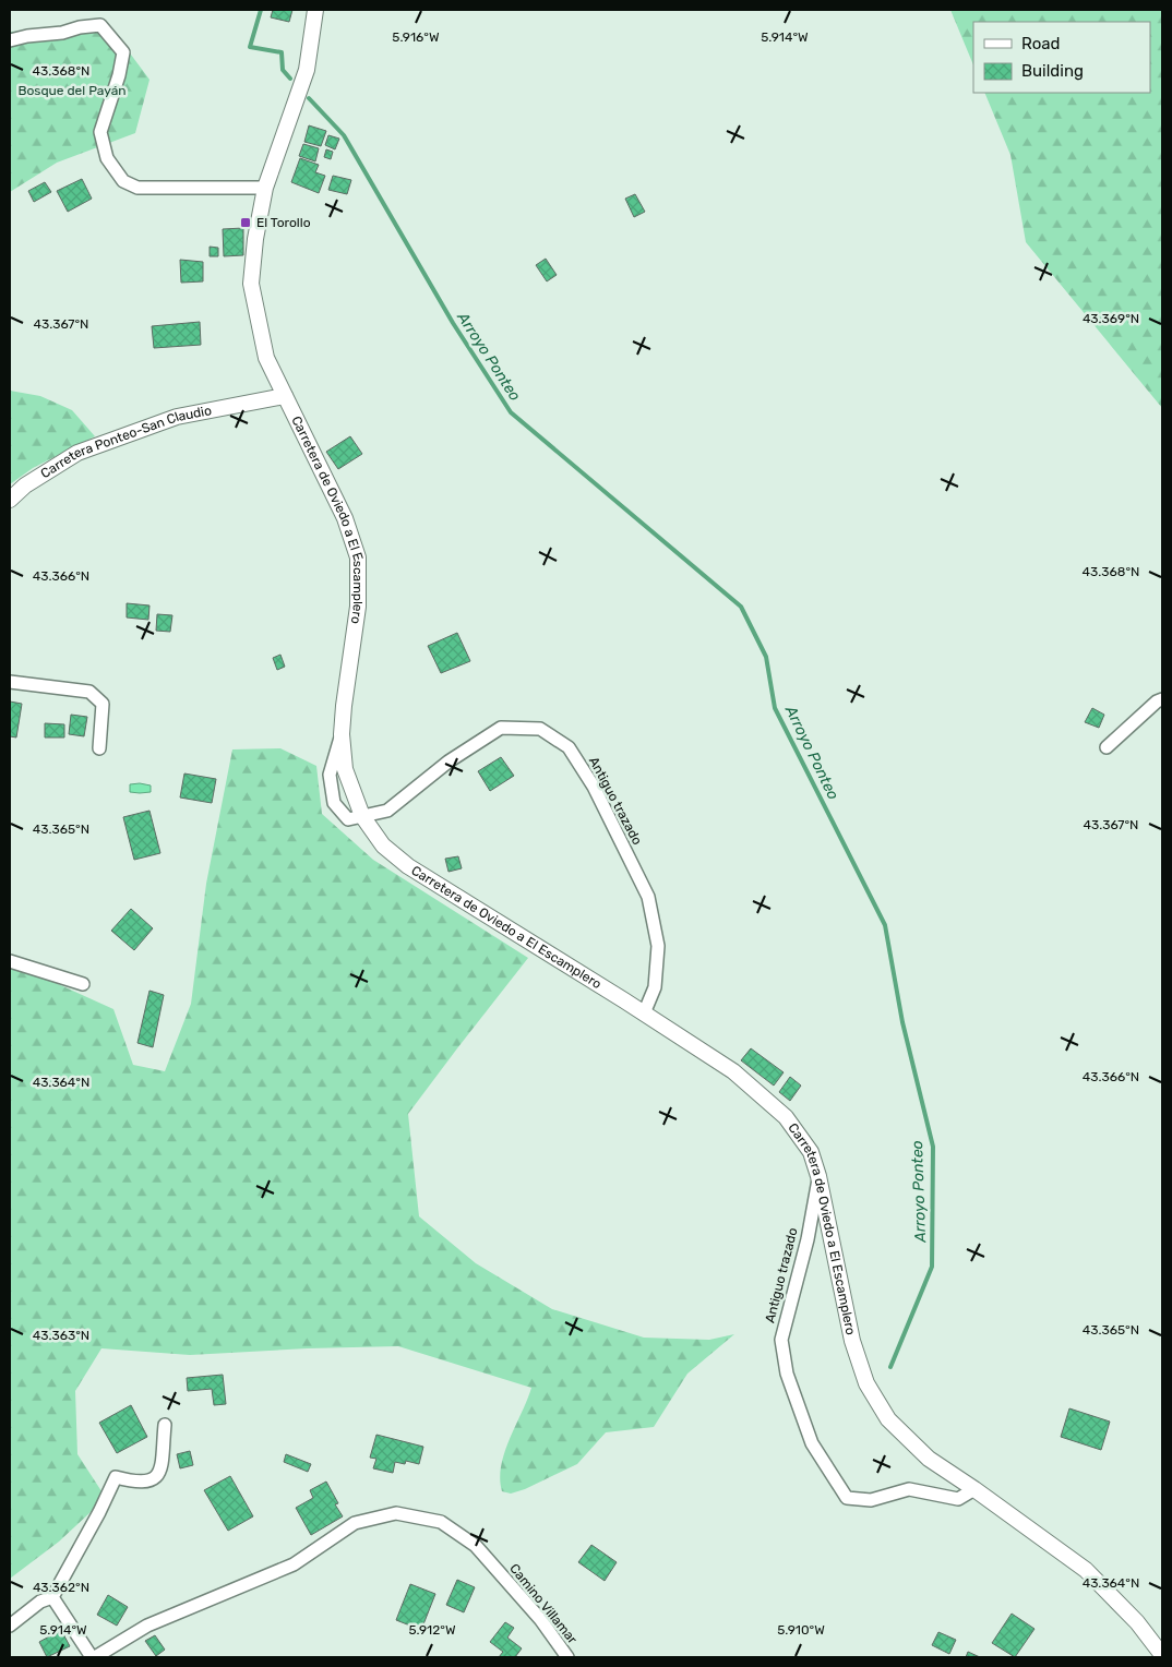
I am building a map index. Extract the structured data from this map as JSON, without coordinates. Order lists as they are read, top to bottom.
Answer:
{
  "streets": {
    "street": [
      "Carretera Ponteo-San Claudio",
      "Carretera de Oviedo a El Escamplero",
      "Antiguo trazado",
      "Camino Villamar"
    ]
  },
  "crossings": [
    ["Carretera Ponteo-San Claudio", "Carretera de Oviedo a El Escamplero"],
    ["Carretera de Oviedo a El Escamplero", "Antiguo trazado"]
  ],
  "water": ["Arroyo Ponteo"],
  "parks": ["Bosque del Payán"],
  "places": {
    "transit": ["El Torollo"]
  },
  "legend": ["Road", "Building"],
  "coordinates": [
    "5.914°W",
    "5.916°W",
    "43.368°N",
    "43.369°N",
    "43.367°N",
    "43.366°N",
    "43.365°N",
    "43.364°N",
    "43.363°N",
    "43.362°N",
    "5.912°W",
    "5.910°W"
  ]
}
